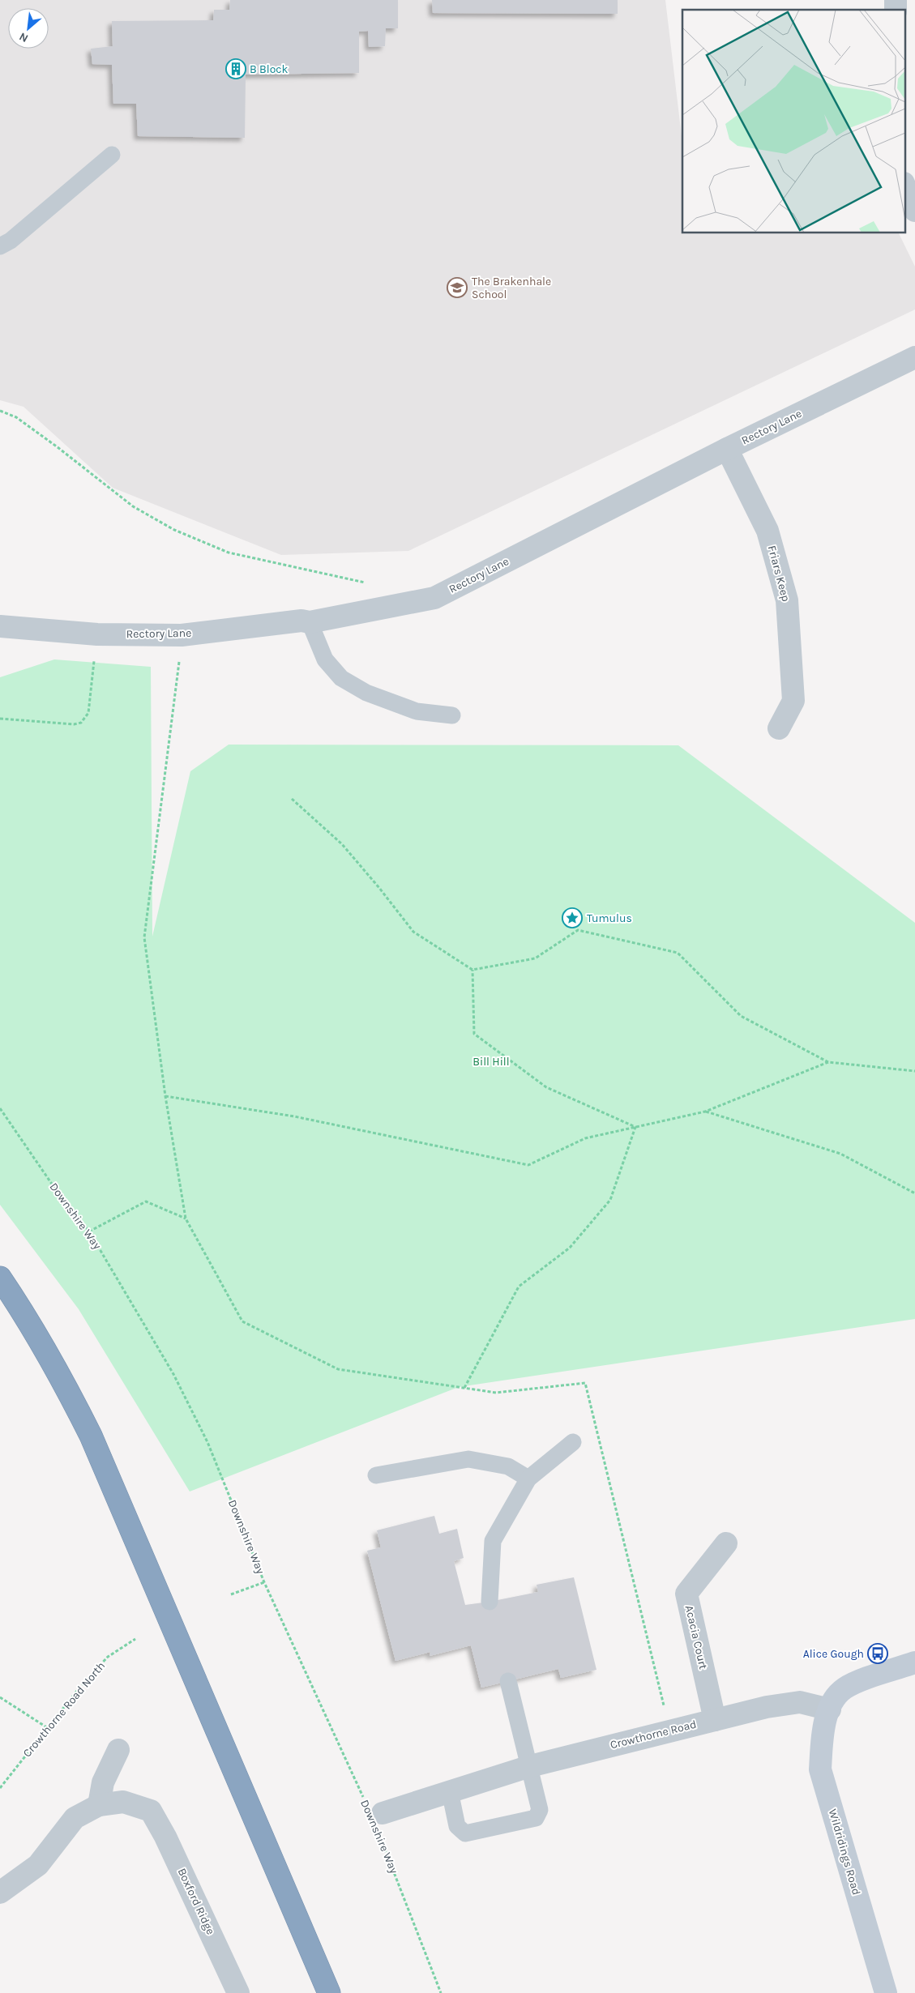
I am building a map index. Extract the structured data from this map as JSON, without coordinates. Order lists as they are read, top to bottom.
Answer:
{
  "streets": {
    "street": [
      "Rectory Lane",
      "Friars Keep",
      "Acacia Court",
      "Crowthorne Road",
      "Wildridings Road",
      "Boxford Ridge"
    ],
    "path": ["Downshire Way", "Crowthorne Road North"]
  },
  "crossings": [
    ["Rectory Lane", "Friars Keep"],
    ["Downshire Way", "Crowthorne Road"],
    ["Acacia Court", "Crowthorne Road"],
    ["Crowthorne Road", "Wildridings Road"]
  ],
  "parks": ["Bill Hill"],
  "places": {
    "building": ["B Block"],
    "school or university": ["The Brakenhale School"],
    "place": ["Tumulus"],
    "bus stop": ["Alice Gough"]
  },
  "north": "bottom left"
}
